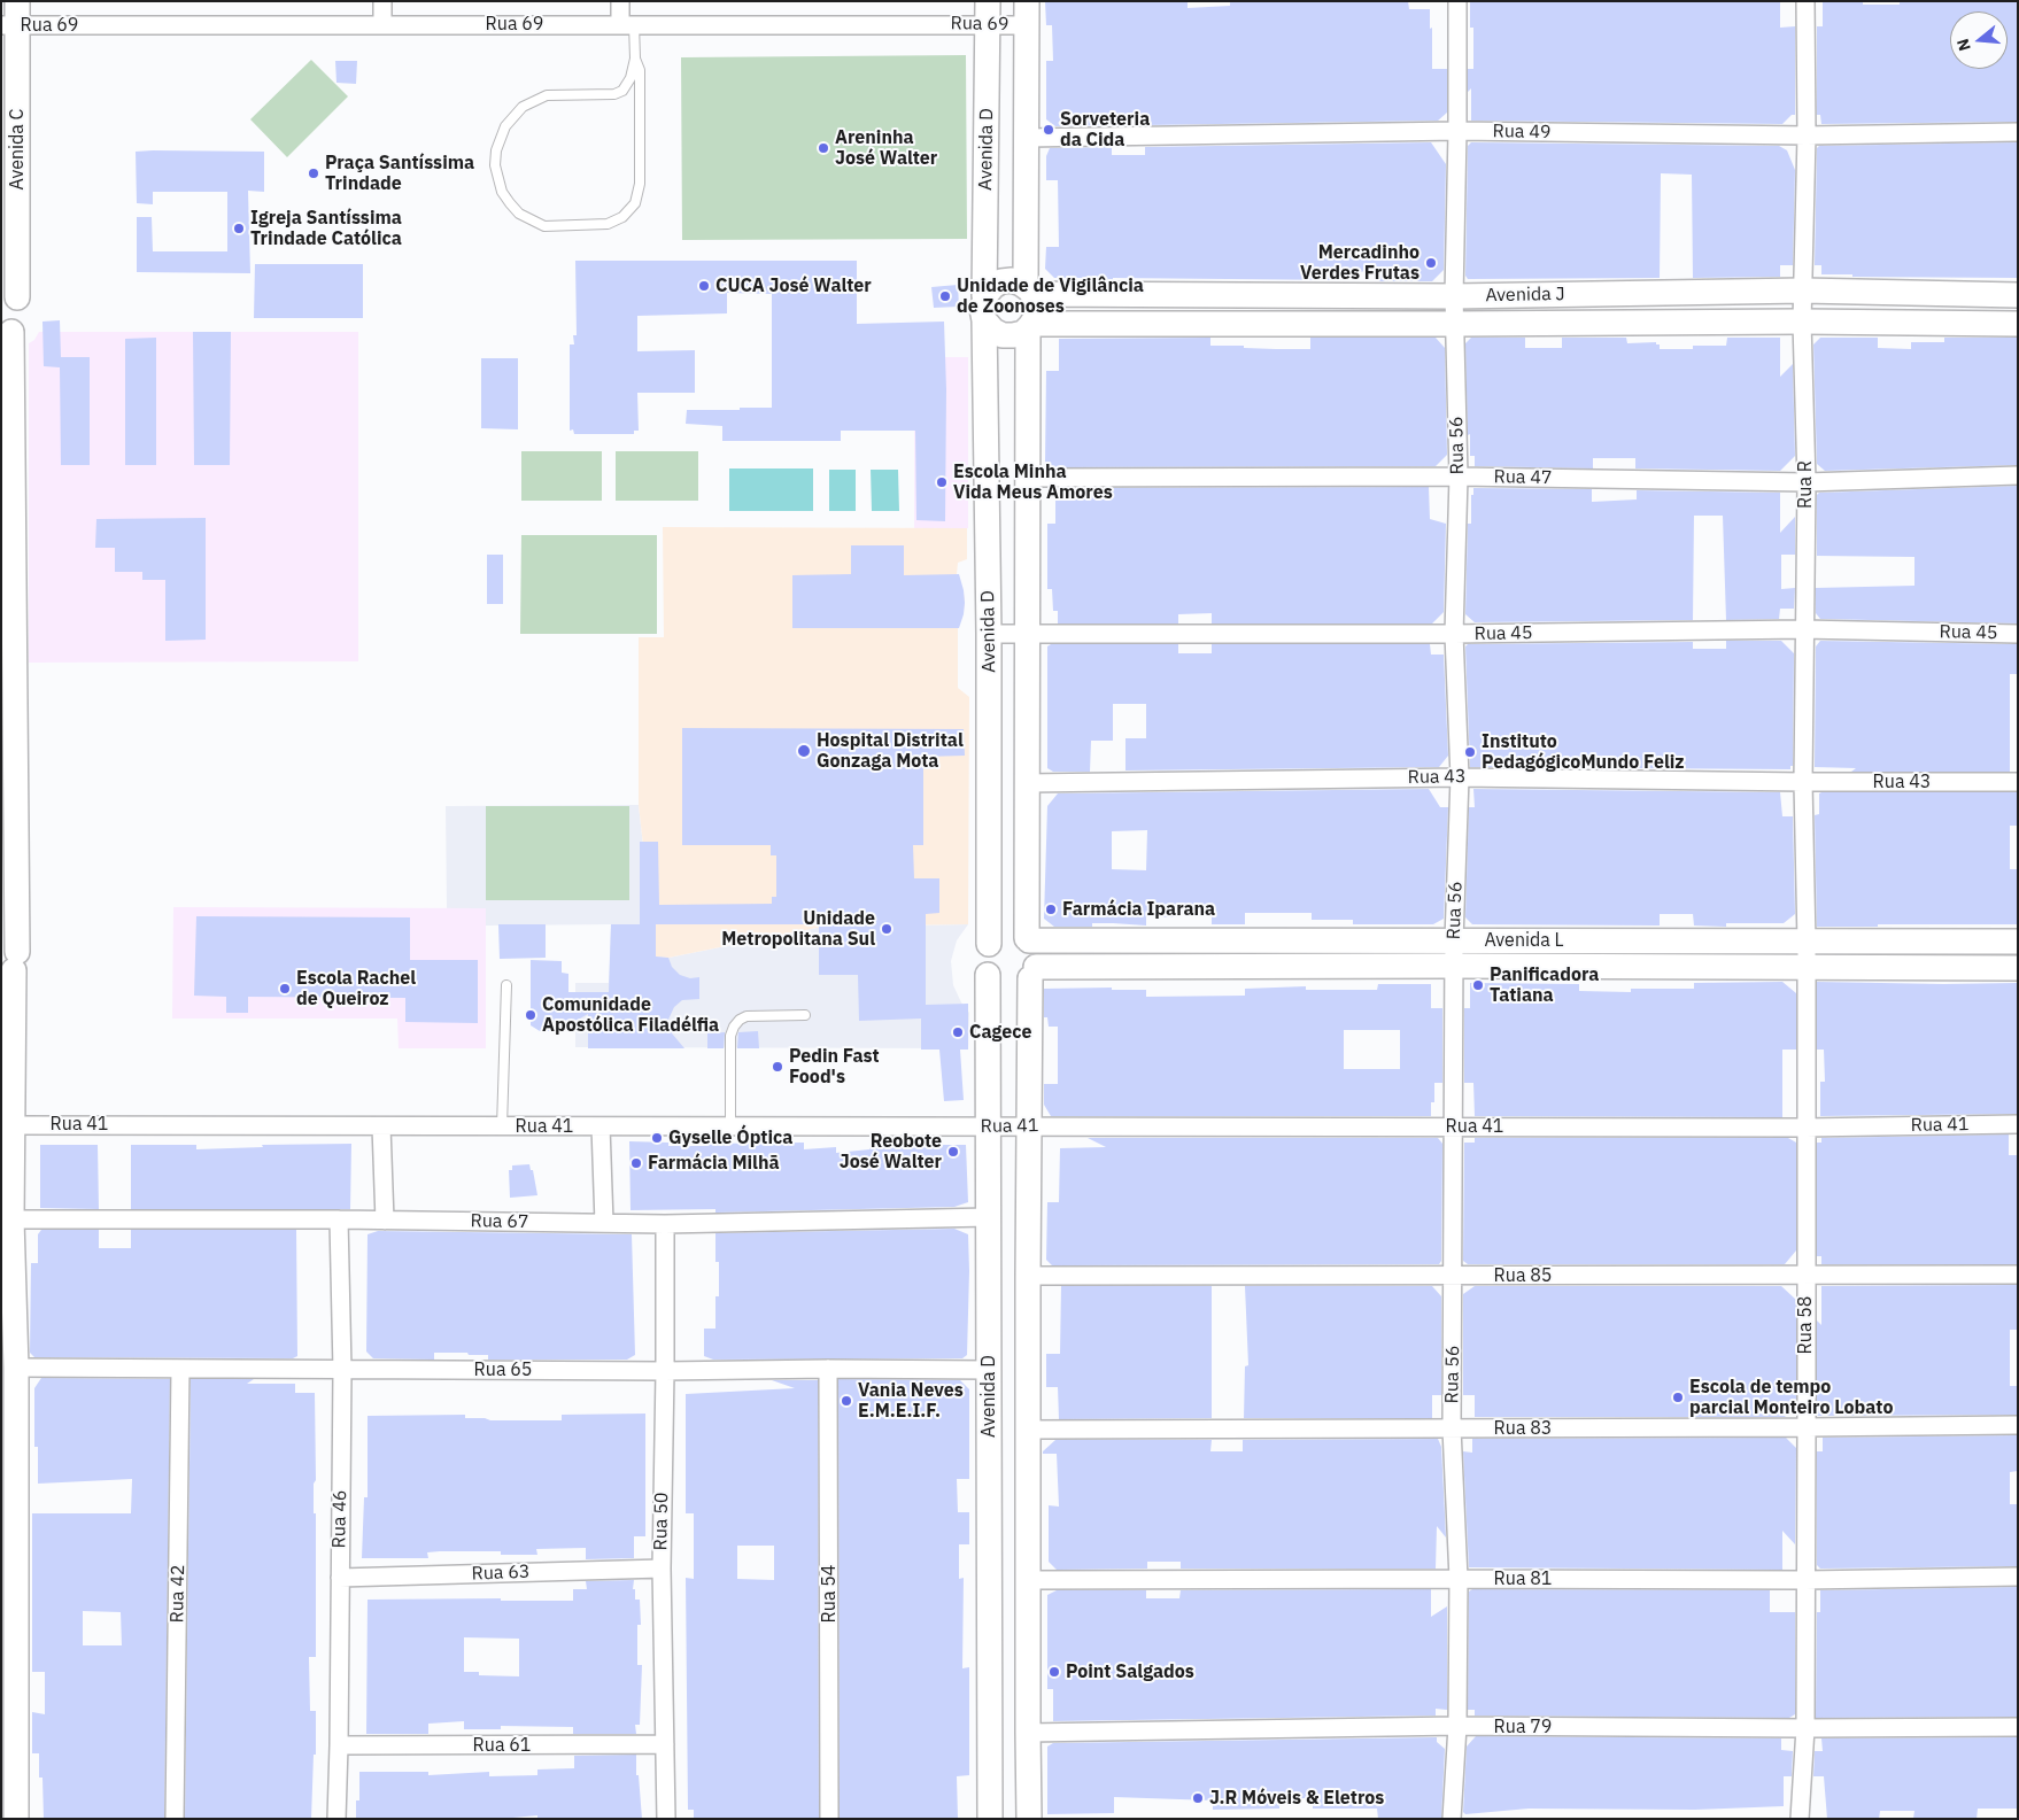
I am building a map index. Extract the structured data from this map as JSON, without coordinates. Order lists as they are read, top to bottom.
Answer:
{
  "streets": {
    "street": [
      "Rua 69",
      "Rua 49",
      "Avenida C",
      "Avenida D",
      "Avenida J",
      "Rua 56",
      "Rua 47",
      "Rua R",
      "Rua 45",
      "Rua 43",
      "Avenida L",
      "Rua 41",
      "Rua 67",
      "Rua 85",
      "Rua 58",
      "Rua 65",
      "Rua 83",
      "Rua 46",
      "Rua 50",
      "Rua 63",
      "Rua 81",
      "Rua 42",
      "Rua 54",
      "Rua 79",
      "Rua 61"
    ]
  },
  "crossings": [
    ["Rua 69", "Avenida C"],
    ["Rua 69", "Avenida D"],
    ["Rua 49", "Rua 56"],
    ["Rua 49", "Rua R"],
    ["Avenida D", "Avenida J"],
    ["Avenida D", "Rua 47"],
    ["Avenida D", "Rua 45"],
    ["Avenida D", "Rua 43"],
    ["Avenida D", "Avenida L"],
    ["Avenida D", "Rua 41"],
    ["Avenida D", "Rua 67"],
    ["Avenida D", "Rua 85"],
    ["Avenida D", "Rua 65"],
    ["Avenida D", "Rua 83"],
    ["Avenida D", "Rua 81"],
    ["Avenida D", "Rua 79"],
    ["Avenida J", "Rua 56"],
    ["Avenida J", "Rua R"],
    ["Rua 56", "Rua 47"],
    ["Rua 56", "Rua 45"],
    ["Rua 56", "Rua 43"],
    ["Rua 56", "Avenida L"],
    ["Rua 56", "Rua 41"],
    ["Rua 56", "Rua 85"],
    ["Rua 56", "Rua 83"],
    ["Rua 56", "Rua 81"],
    ["Rua 56", "Rua 79"],
    ["Rua 47", "Rua R"],
    ["Rua R", "Rua 45"],
    ["Rua R", "Rua 43"],
    ["Rua R", "Avenida L"],
    ["Rua R", "Rua 58"],
    ["Avenida L", "Rua 58"],
    ["Rua 41", "Rua 58"],
    ["Rua 67", "Rua 46"],
    ["Rua 67", "Rua 50"],
    ["Rua 85", "Rua 58"],
    ["Rua 58", "Rua 83"],
    ["Rua 58", "Rua 81"],
    ["Rua 58", "Rua 79"],
    ["Rua 65", "Rua 46"],
    ["Rua 65", "Rua 50"],
    ["Rua 65", "Rua 42"],
    ["Rua 65", "Rua 54"],
    ["Rua 46", "Rua 63"],
    ["Rua 46", "Rua 61"],
    ["Rua 50", "Rua 63"],
    ["Rua 50", "Rua 61"]
  ],
  "places": [
    "Sorveteria da Cida",
    "Areninha José Walter",
    "Praça Santíssima Trindade",
    "Igreja Santíssima Trindade Católica",
    "Mercadinho Verdes Frutas",
    "CUCA José Walter",
    "Unidade de Vigilância de Zoonoses",
    "Escola Minha Vida Meus Amores",
    "Hospital Distrital Gonzaga Mota",
    "Instituto PedagógicoMundo Feliz",
    "Farmácia Iparana",
    "Unidade Metropolitana Sul",
    "Panificadora Tatiana",
    "Escola Rachel de Queiroz",
    "Comunidade Apostólica Filadélfia",
    "Cagece",
    "Pedin Fast Food's",
    "Gyselle Óptica",
    "Reobote José Walter",
    "Farmácia Milhã",
    "Escola de tempo parcial Monteiro Lobato",
    "Vania Neves E.M.E.I.F.",
    "Point Salgados",
    "J.R Móveis & Eletros"
  ],
  "north": "left"
}
